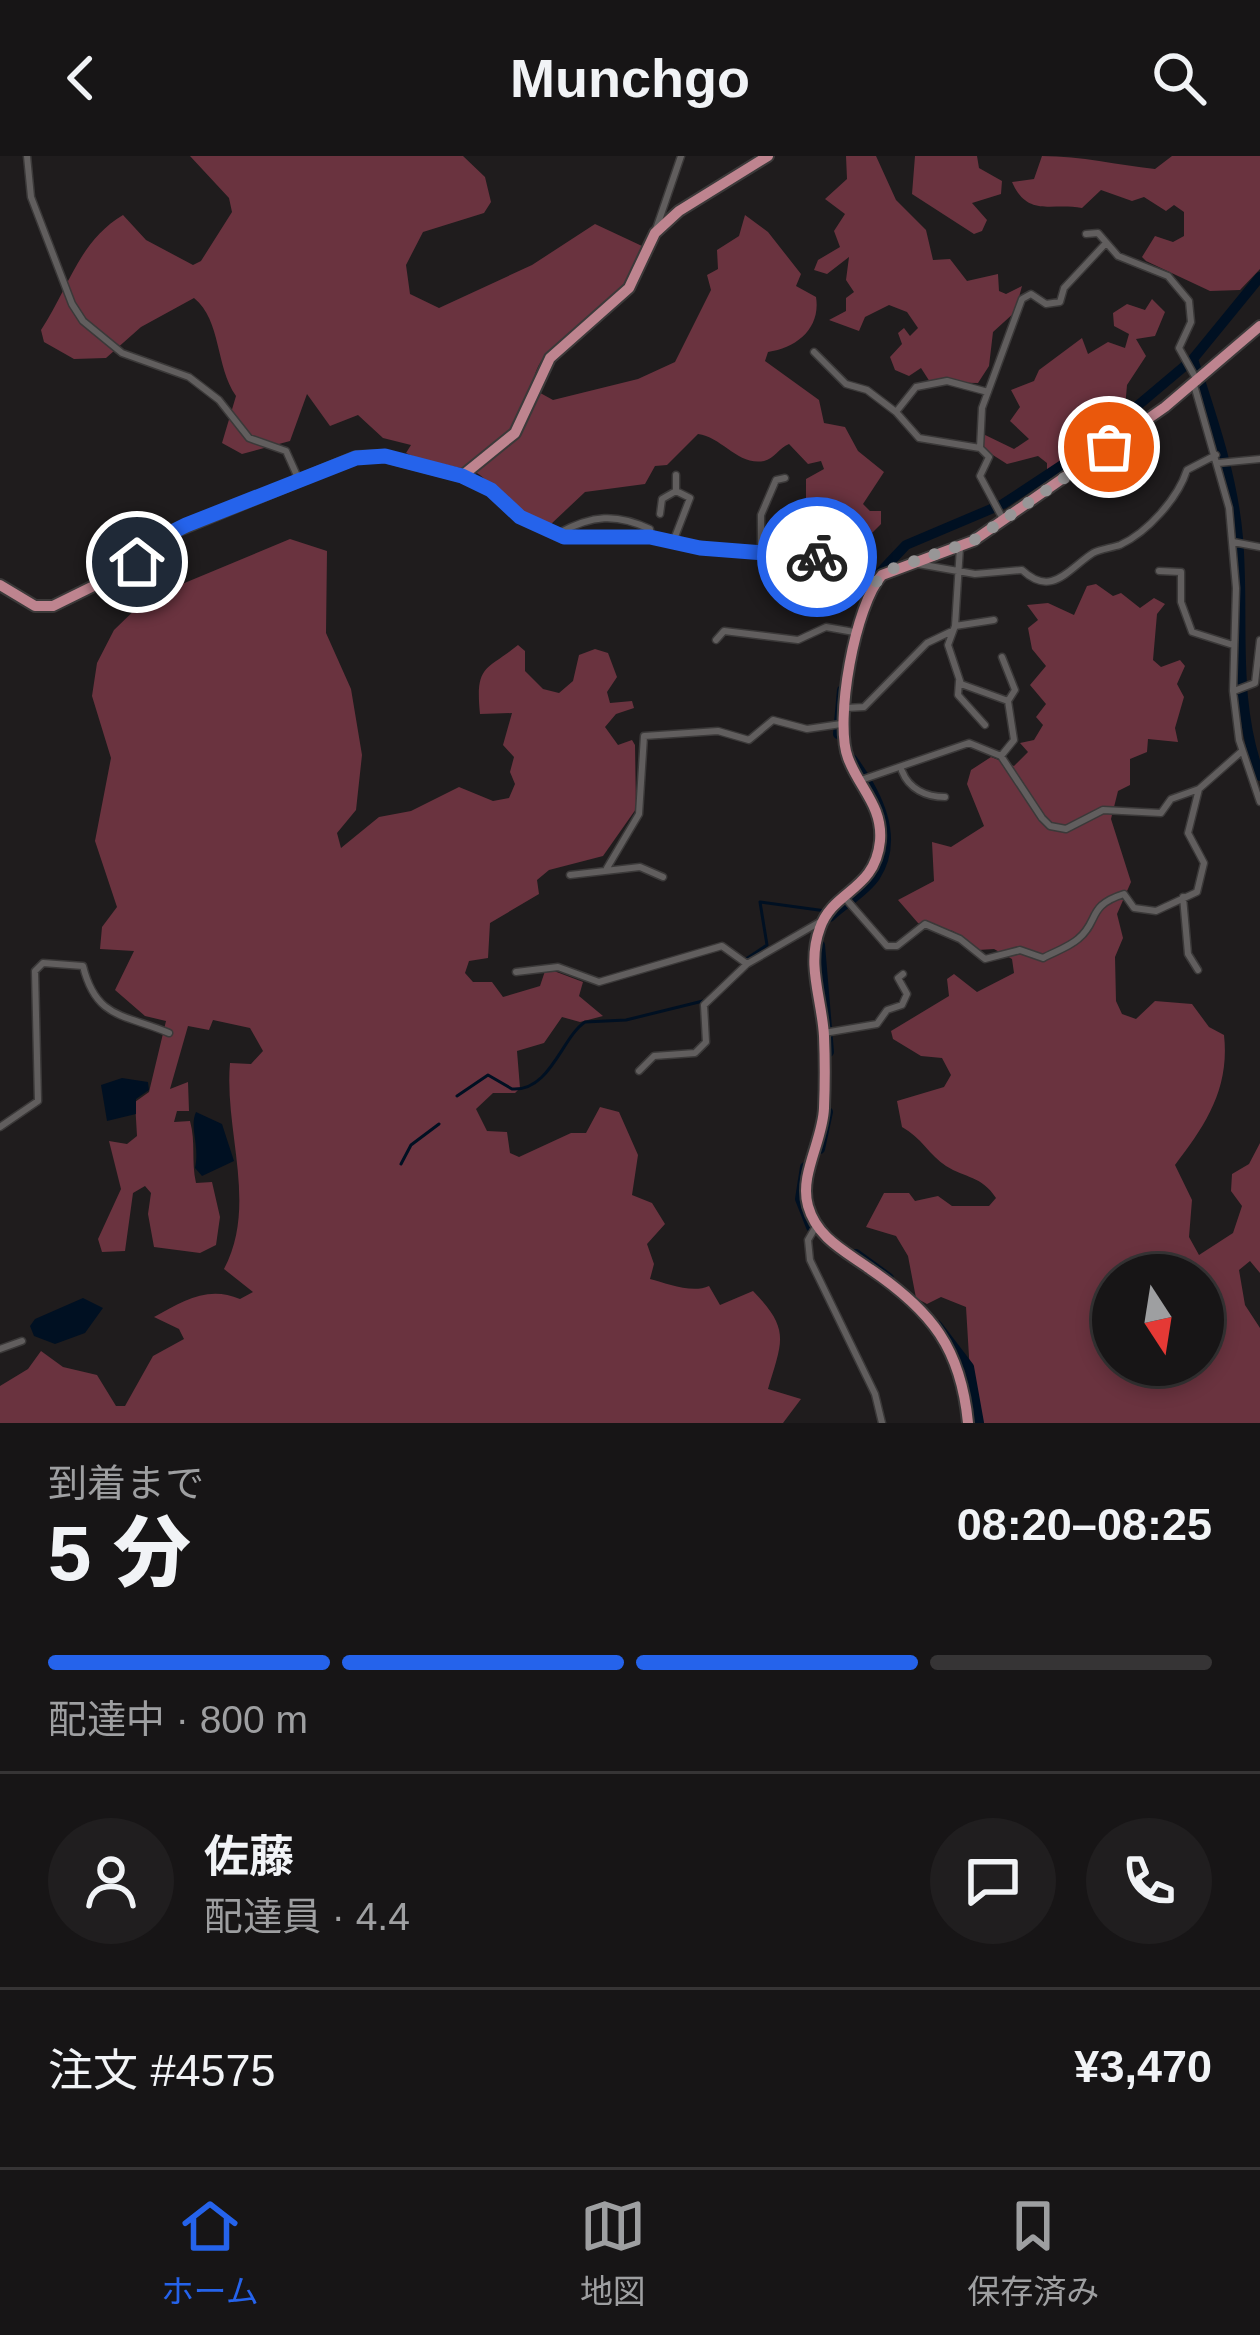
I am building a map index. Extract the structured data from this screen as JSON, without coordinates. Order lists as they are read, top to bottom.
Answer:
{
  "north": "bottom",
  "page": {
    "header": "Munchgo",
    "heading": ["5 分", "到着まで", "08:20–08:25"],
    "panel": [
      "佐藤",
      "配達員 · 4.4",
      "注文 #4575",
      "¥3,470"
    ],
    "bar": "配達中 · 800 m",
    "tabs": ["ホーム", "地図", "保存済み"]
  }
}
